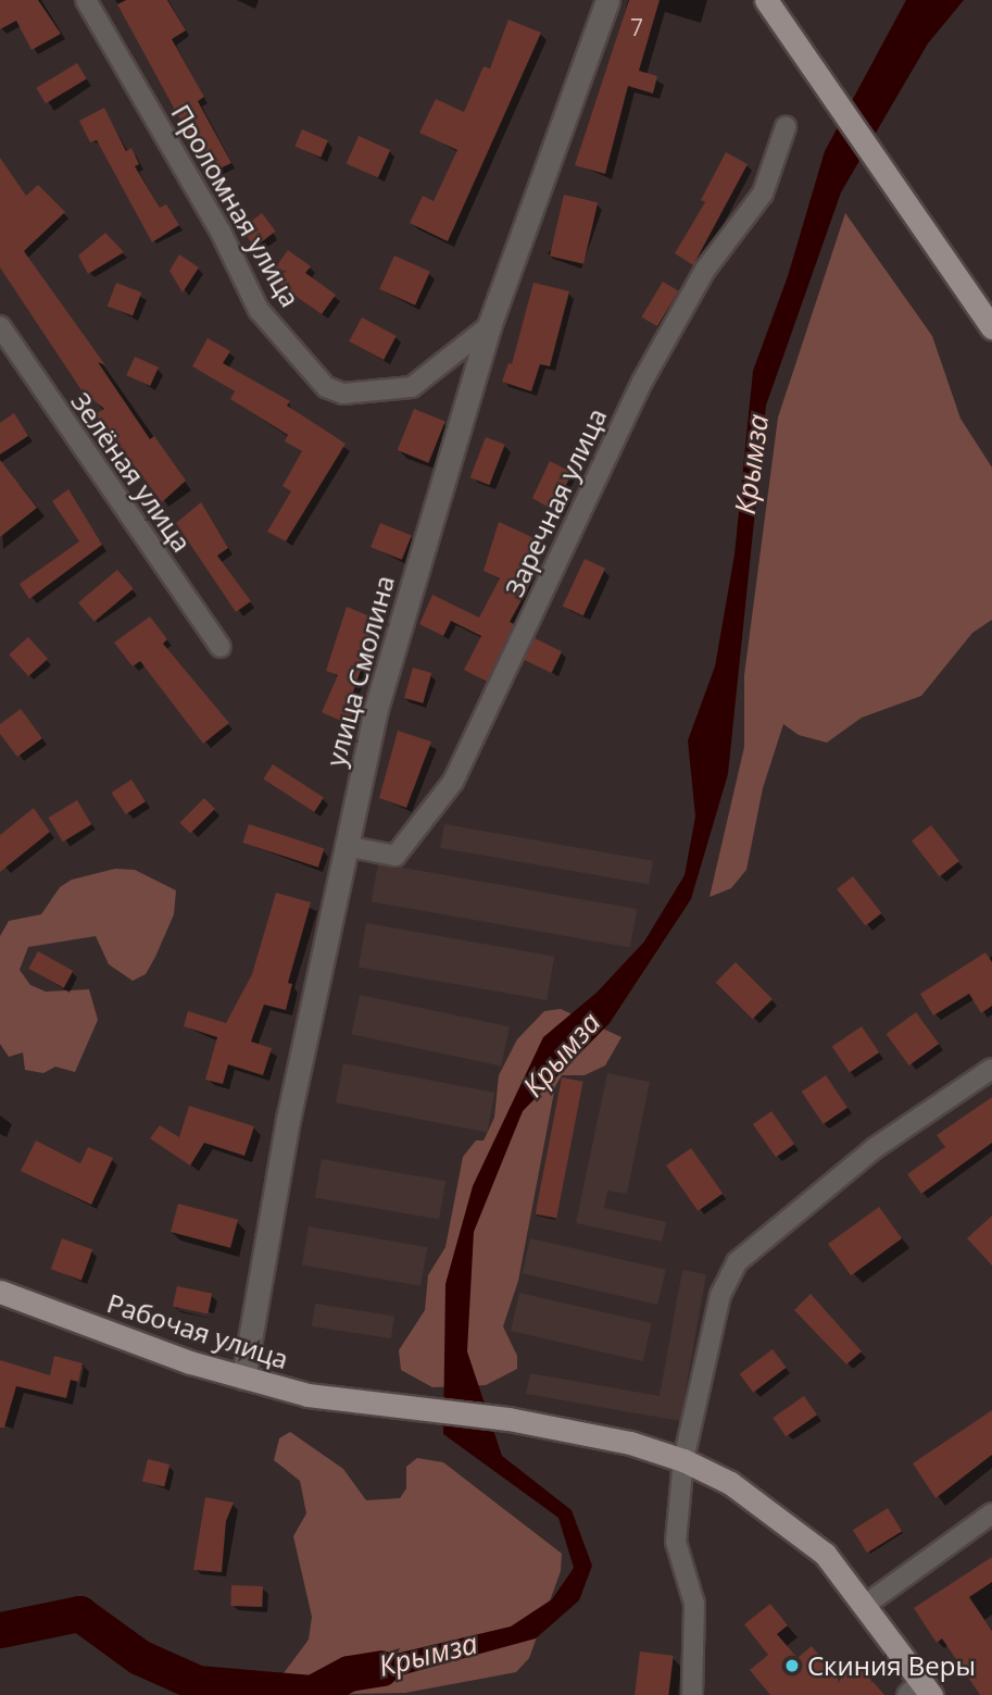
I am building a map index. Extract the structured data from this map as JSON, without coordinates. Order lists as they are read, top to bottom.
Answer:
{
  "streets": {
    "main road": ["Рабочая улица"],
    "street": [
      "Проломная улица",
      "Зелёная улица",
      "Заречная улица",
      "улица Смолина"
    ]
  },
  "crossings": [
    ["Проломная улица", "улица Смолина"],
    ["Заречная улица", "улица Смолина"],
    ["улица Смолина", "Рабочая улица"]
  ],
  "water": ["Крымза"],
  "places": ["Скиния Веры"],
  "house_numbers": ["7"]
}
